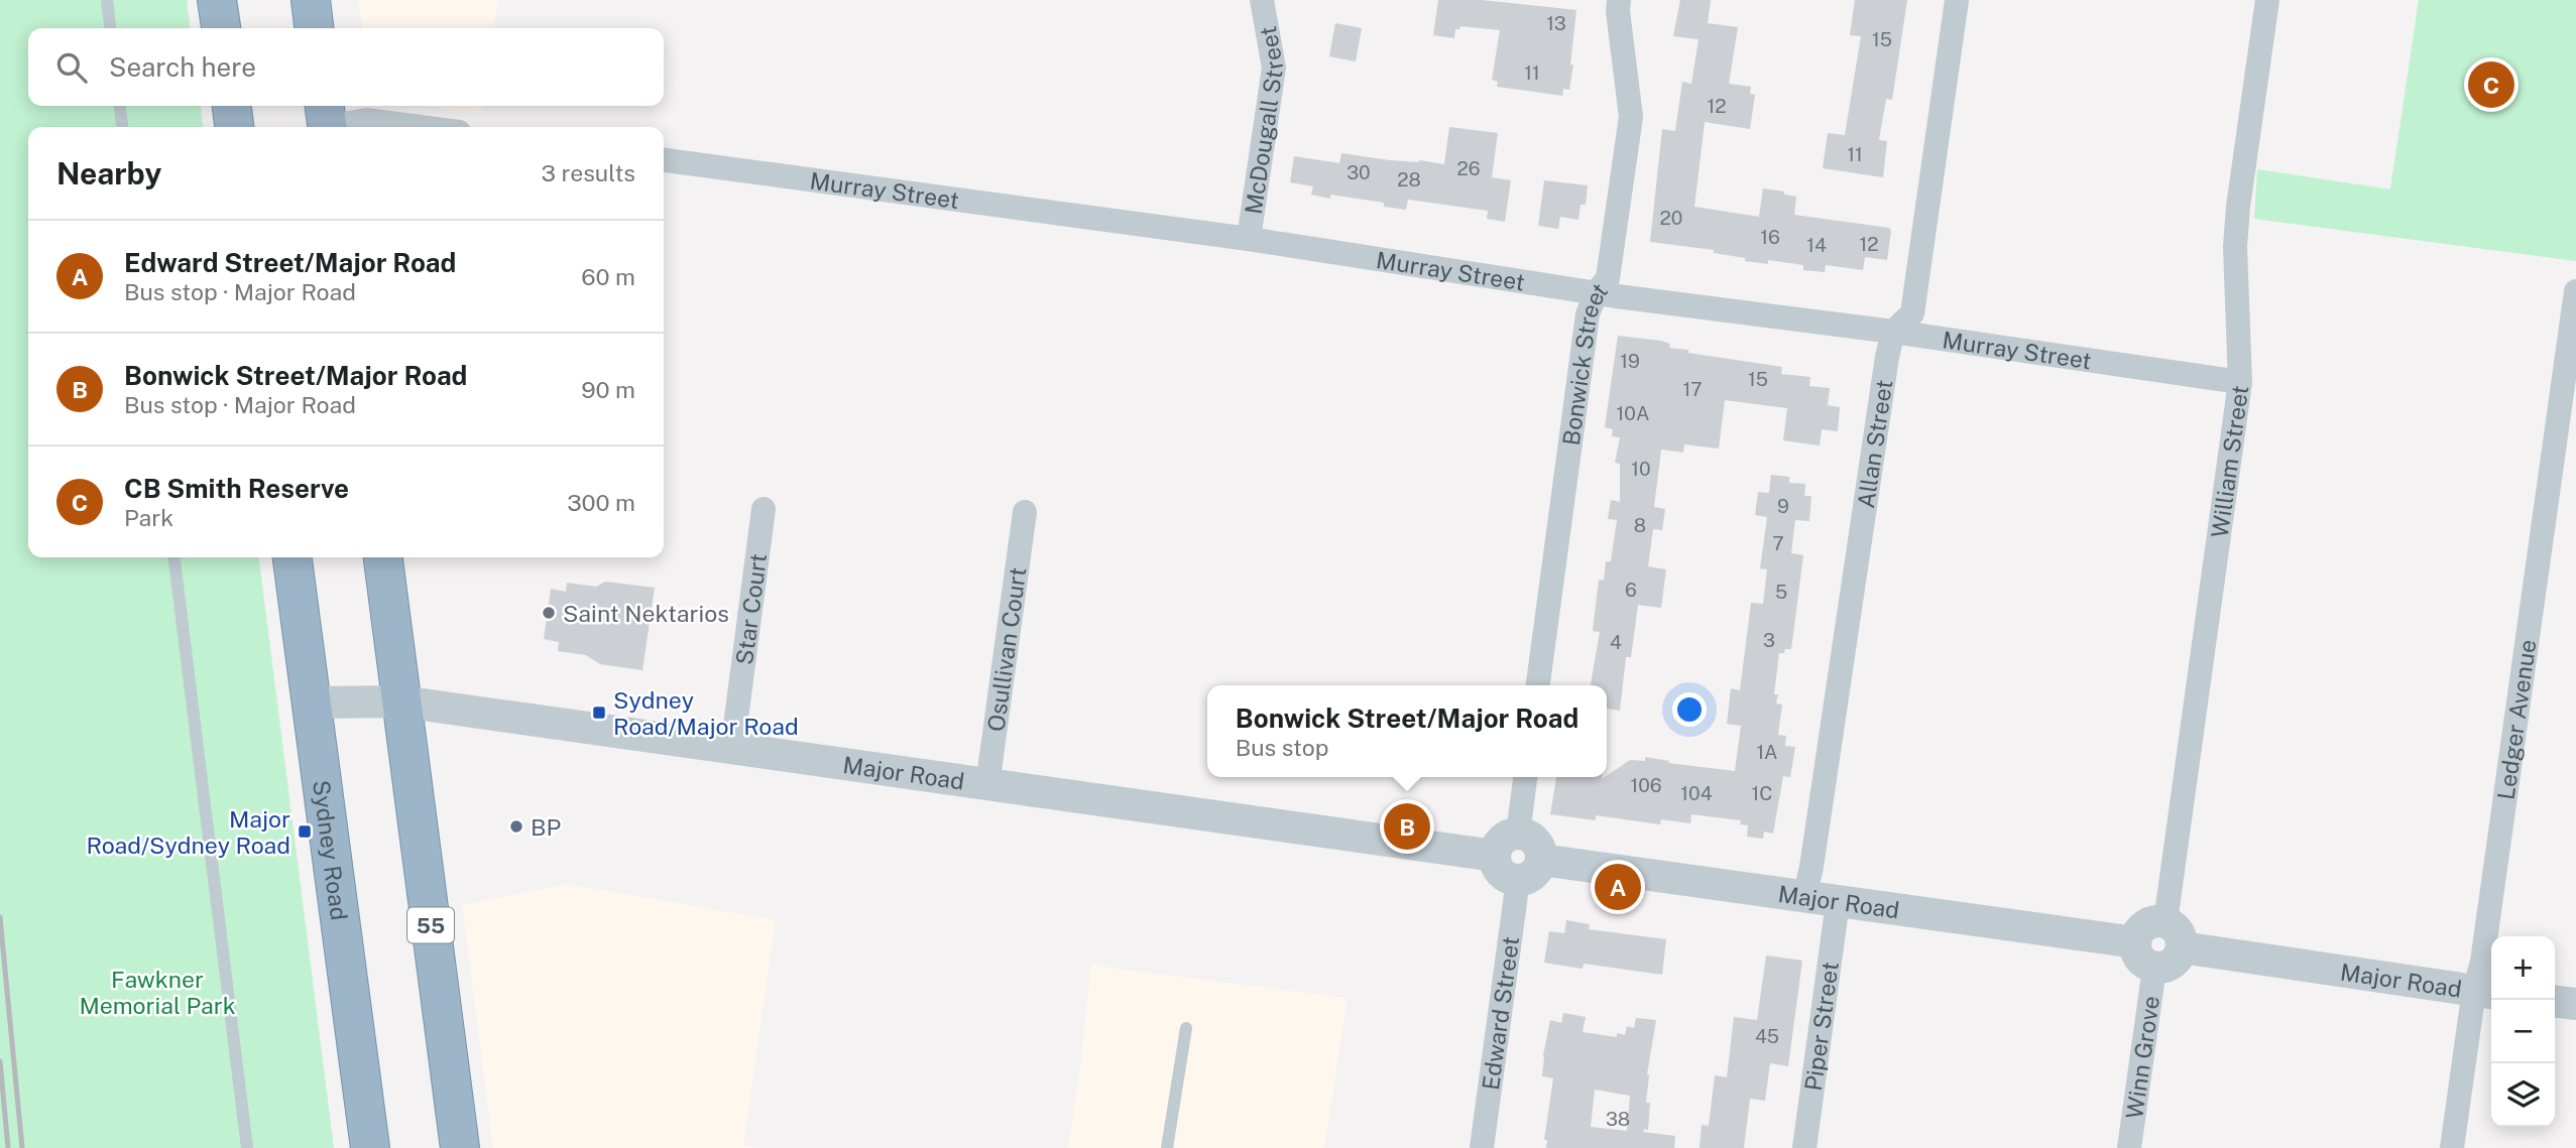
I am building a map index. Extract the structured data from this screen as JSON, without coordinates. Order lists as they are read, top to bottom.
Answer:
{
  "streets": {
    "highway": ["Sydney Road", "55"],
    "street": [
      "McDougall Street",
      "Murray Street",
      "Bonwick Street",
      "Allan Street",
      "William Street",
      "Star Court",
      "Osullivan Court",
      "Ledger Avenue",
      "Major Road",
      "Edward Street",
      "Piper Street",
      "Winn Grove"
    ]
  },
  "crossings": [
    ["McDougall Street", "Murray Street"],
    ["Murray Street", "Bonwick Street"],
    ["Murray Street", "Allan Street"],
    ["Murray Street", "William Street"],
    ["Allan Street", "Major Road"],
    ["William Street", "Major Road"],
    ["William Street", "Winn Grove"],
    ["Star Court", "Major Road"],
    ["Osullivan Court", "Major Road"],
    ["Ledger Avenue", "Major Road"],
    ["Major Road", "Sydney Road"],
    ["Major Road", "55"],
    ["Major Road", "Edward Street"],
    ["Major Road", "Piper Street"],
    ["Major Road", "Winn Grove"]
  ],
  "parks": ["Fawkner Memorial Park"],
  "places": {
    "other": ["Saint Nektarios", "BP"],
    "transit": ["Sydney Road/Major Road", "Major Road/Sydney Road"]
  },
  "house_numbers": [
    "13",
    "15",
    "11",
    "12",
    "11",
    "26",
    "30",
    "28",
    "20",
    "16",
    "12",
    "14",
    "19",
    "15",
    "17",
    "10A",
    "10",
    "9",
    "8",
    "7",
    "6",
    "5",
    "3",
    "4",
    "1A",
    "106",
    "104",
    "1C",
    "45",
    "38"
  ],
  "page": {
    "search": "Search here",
    "pins": ["C", "B", "A"],
    "heading": ["Nearby", "3 results"],
    "list": [
      {
        "mark": "A",
        "name": "Edward Street/Major Road",
        "note": "Bus stop · Major Road",
        "value": "60 m"
      },
      {
        "mark": "B",
        "name": "Bonwick Street/Major Road",
        "note": "Bus stop · Major Road",
        "value": "90 m"
      },
      {
        "mark": "C",
        "name": "CB Smith Reserve",
        "note": "Park",
        "value": "300 m"
      }
    ],
    "popup": ["Bonwick Street/Major Road", "Bus stop"],
    "map_buttons": ["+", "−"]
  }
}
